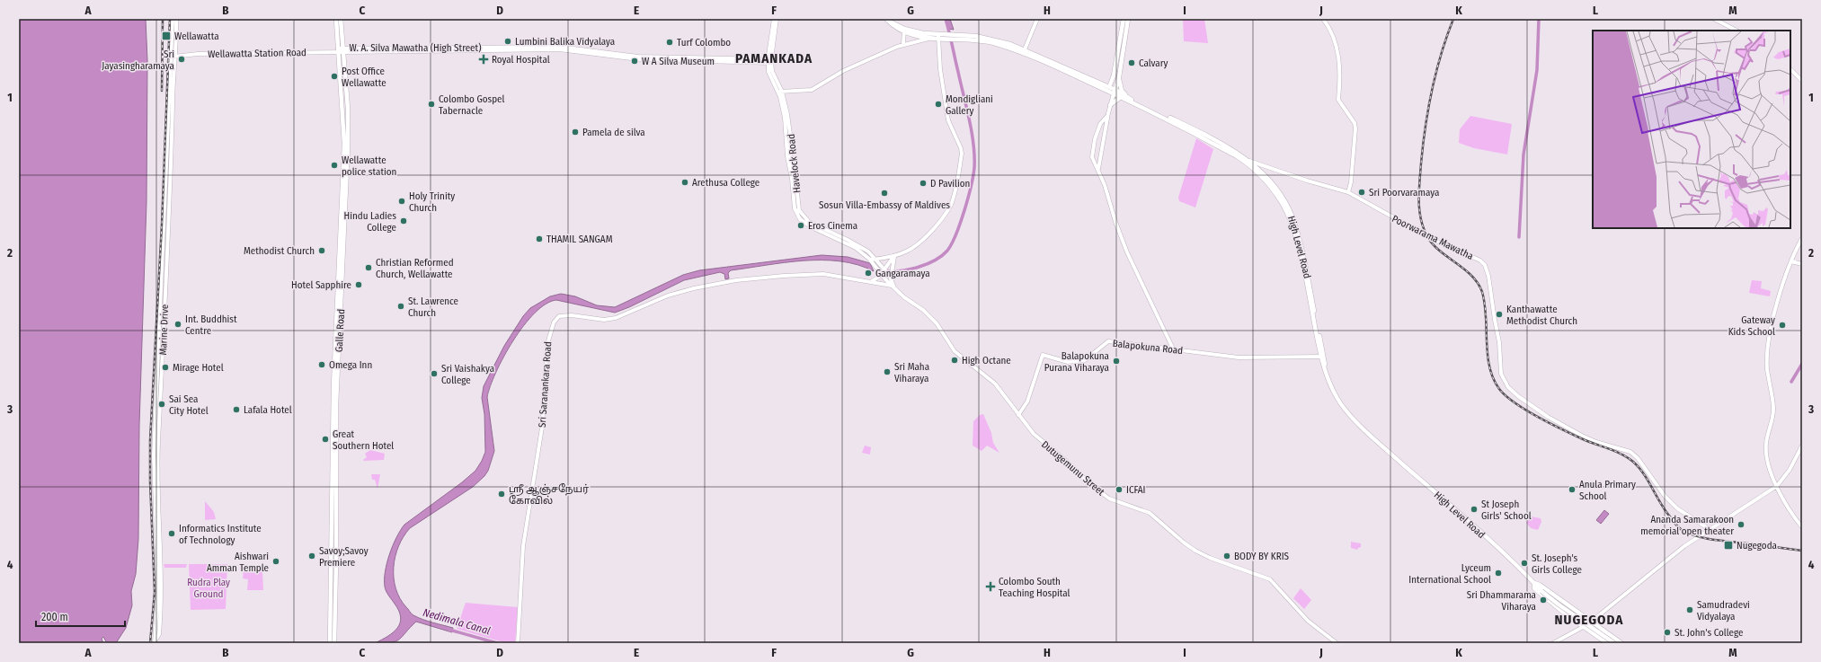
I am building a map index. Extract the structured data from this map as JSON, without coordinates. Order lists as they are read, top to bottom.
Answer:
{
  "streets": {
    "highway": ["High Level Road", "Galle Road"],
    "main road": [
      "W. A. Silva Mawatha (High Street)",
      "Wellawatta Station Road",
      "Havelock Road",
      "Poorwarama Mawatha",
      "Marine Drive",
      "Balapokuna Road",
      "Sri Saranankara Road",
      "Dutugemunu Street"
    ]
  },
  "crossings": [
    ["W. A. Silva Mawatha (High Street)", "Wellawatta Station Road"],
    ["W. A. Silva Mawatha (High Street)", "Havelock Road"],
    ["W. A. Silva Mawatha (High Street)", "Galle Road"],
    ["Wellawatta Station Road", "Marine Drive"],
    ["Wellawatta Station Road", "Galle Road"],
    ["Havelock Road", "Dutugemunu Street"],
    ["Poorwarama Mawatha", "High Level Road"],
    ["High Level Road", "Balapokuna Road"],
    ["Balapokuna Road", "Dutugemunu Street"],
    ["Sri Saranankara Road", "Dutugemunu Street"]
  ],
  "districts": ["PAMANKADA", "NUGEGODA"],
  "water": ["Nedimala Canal"],
  "parks": ["Rudra Play Ground"],
  "places": {
    "transit": ["Wellawatta", "Nugegoda"],
    "other": [
      "Lumbini Balika Vidyalaya",
      "Turf Colombo",
      "Sri Jayasingharamaya",
      "W A Silva Museum",
      "Calvary",
      "Post Office Wellawatte",
      "Colombo Gospel Tabernacle",
      "Mondigliani Gallery",
      "Pamela de silva",
      "Wellawatte police station",
      "Arethusa College",
      "D Pavilion",
      "Sri Poorvaramaya",
      "Sosun Villa-Embassy of Maldives",
      "Holy Trinity Church",
      "Hindu Ladies College",
      "Eros Cinema",
      "THAMIL SANGAM",
      "Methodist Church",
      "Christian Reformed Church, Wellawatte",
      "Gangaramaya",
      "Hotel Sapphire",
      "St. Lawrence Church",
      "Kanthawatte Methodist Church",
      "Int. Buddhist Centre",
      "Gateway Kids School",
      "High Octane",
      "Balapokuna Purana Viharaya",
      "Omega Inn",
      "Mirage Hotel",
      "Sri Maha Viharaya",
      "Sri Vaishakya College",
      "Sai Sea City Hotel",
      "Lafala Hotel",
      "Great Southern Hotel",
      "ICFAI",
      "Anula Primary School",
      "ஸ்ரீ ஆஞ்சநேயர் கோவில்",
      "St Joseph Girls' School",
      "Ananda Samarakoon memorial open theater",
      "Informatics Institute of Technology",
      "Savoy;Savoy Premiere",
      "BODY BY KRIS",
      "Aishwari Amman Temple",
      "St. Joseph's Girls College",
      "Lyceum International School",
      "Sri Dhammarama Viharaya",
      "Samudradevi Vidyalaya",
      "St. John's College"
    ],
    "health": ["Royal Hospital", "Colombo South Teaching Hospital"]
  },
  "scale_bar": "200 m",
  "grid": {
    "columns": [
      "A",
      "B",
      "C",
      "D",
      "E",
      "F",
      "G",
      "H",
      "I",
      "J",
      "K",
      "L",
      "M"
    ],
    "rows": [
      "1",
      "2",
      "3",
      "4"
    ]
  }
}
